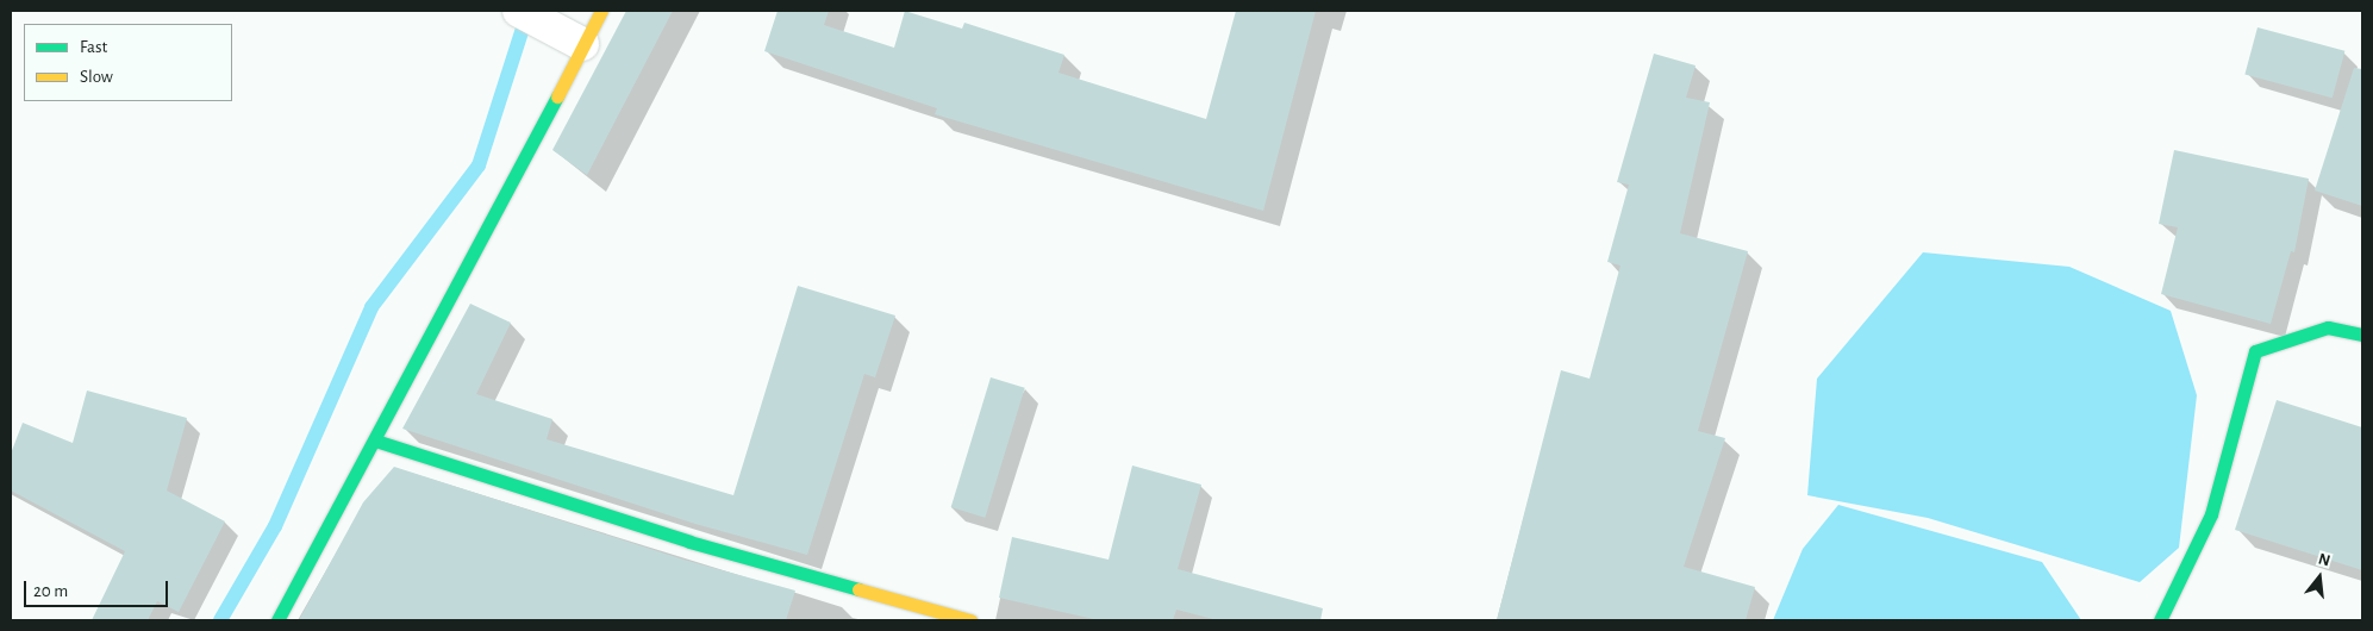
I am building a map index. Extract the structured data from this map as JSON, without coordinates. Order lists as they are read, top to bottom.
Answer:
{
  "legend": ["Fast", "Slow"],
  "scale_bar": "20 m",
  "north": "top"
}
